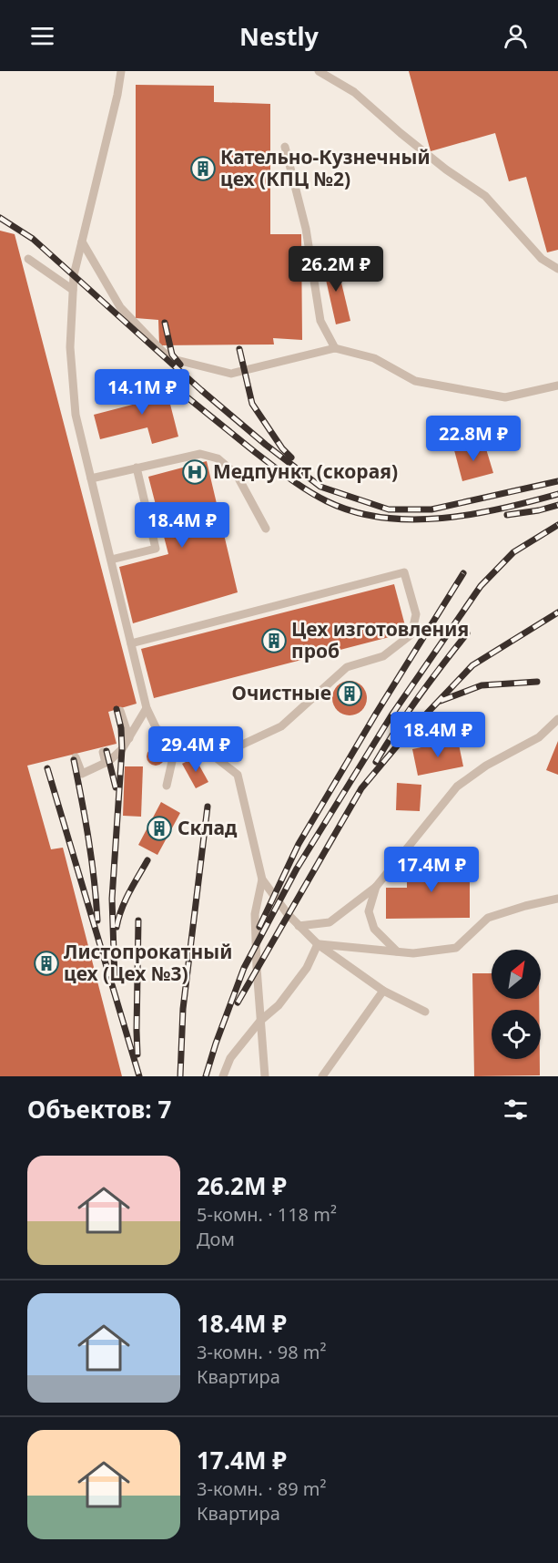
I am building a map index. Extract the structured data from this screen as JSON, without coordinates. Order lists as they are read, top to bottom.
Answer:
{
  "places": {
    "building": [
      "Кательно-Кузнечный цех (КПЦ №2)",
      "Цех изготовления проб",
      "Очистные",
      "Склад",
      "Листопрокатный цех (Цех №3)"
    ],
    "hospital": ["Медпункт (скорая)"]
  },
  "north": "top right",
  "page": {
    "header": "Nestly",
    "price": [
      "26.2M ₽",
      "14.1M ₽",
      "22.8M ₽",
      "18.4M ₽",
      "18.4M ₽",
      "29.4M ₽",
      "17.4M ₽"
    ],
    "heading": "Объектов: 7",
    "list": [
      {
        "name": "26.2M ₽",
        "note": "5-комн. · 118 m² · Дом"
      },
      {
        "name": "18.4M ₽",
        "note": "3-комн. · 98 m² · Квартира"
      },
      {
        "name": "17.4M ₽",
        "note": "3-комн. · 89 m² · Квартира"
      }
    ]
  }
}
